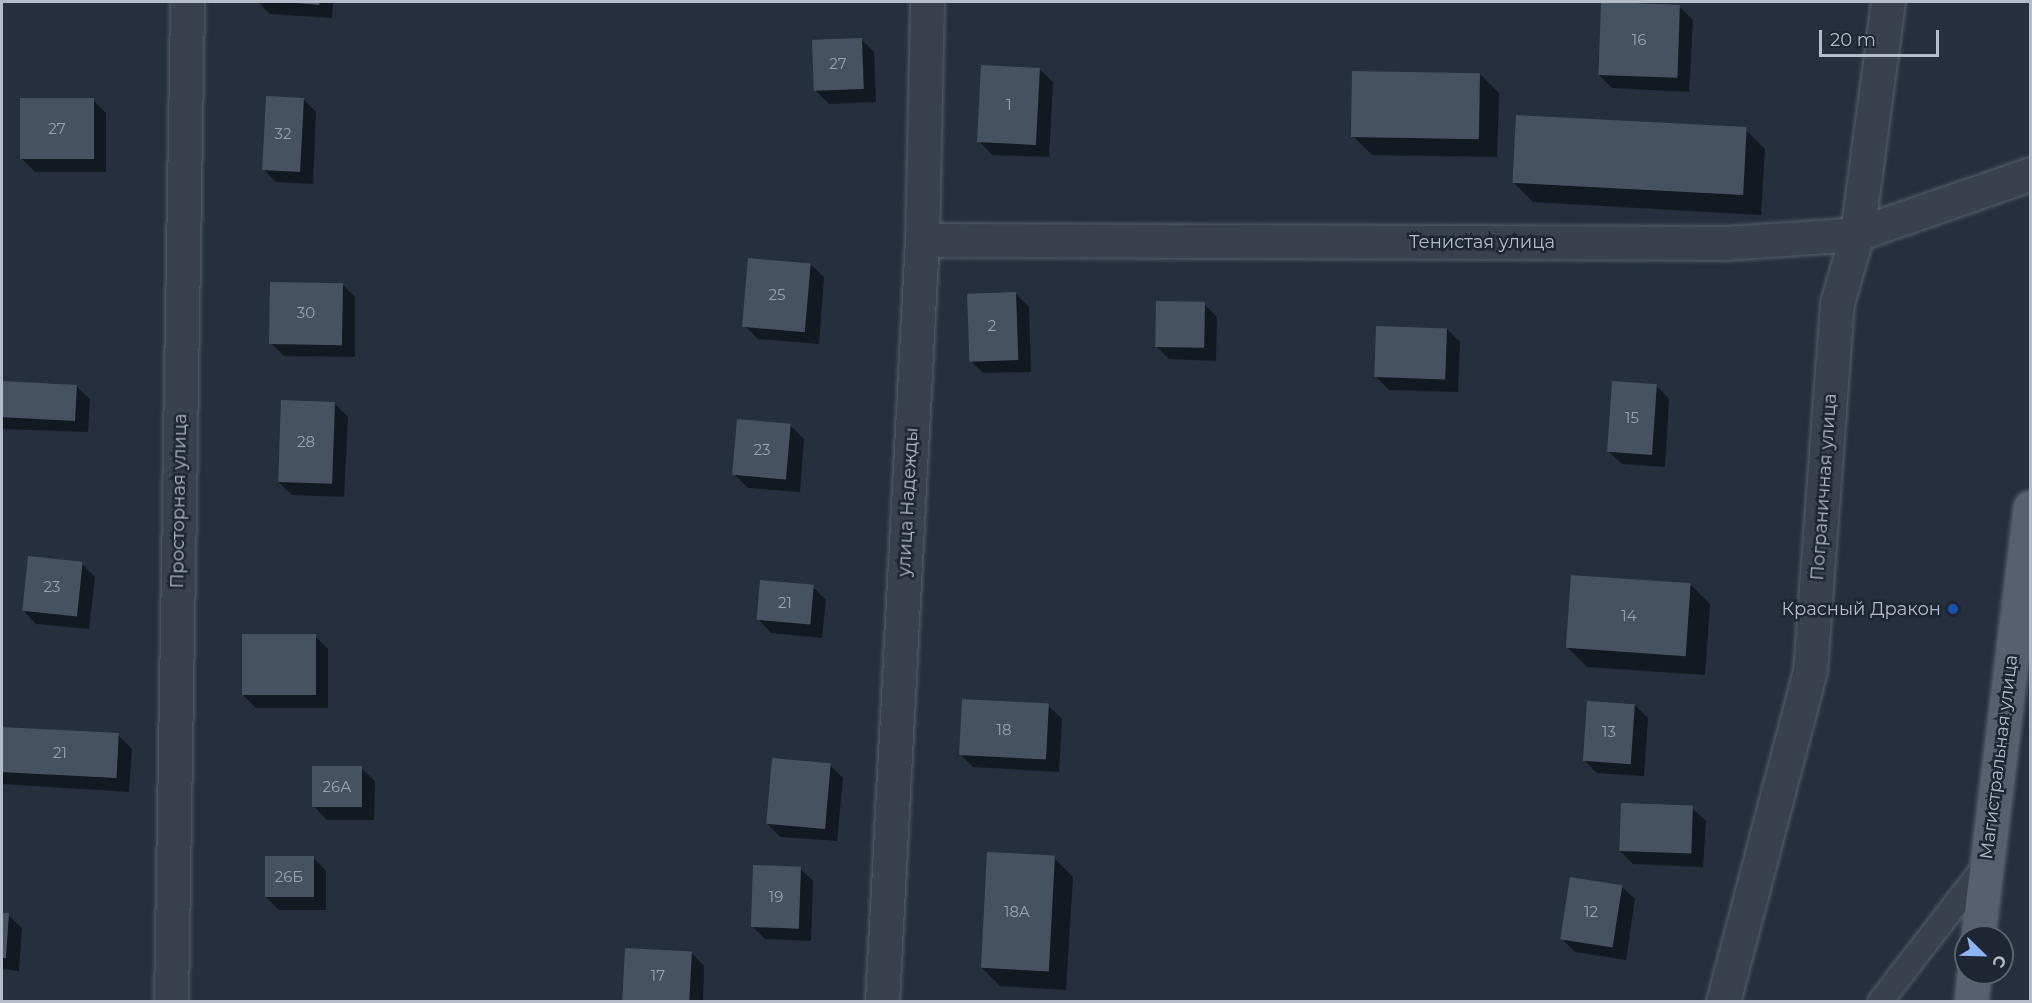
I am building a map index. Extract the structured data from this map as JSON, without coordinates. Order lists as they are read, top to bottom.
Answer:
{
  "streets": {
    "main road": ["Магистральная улица"],
    "street": [
      "Тенистая улица",
      "Пограничная улица",
      "Просторная улица",
      "улица Надежды"
    ]
  },
  "crossings": [
    ["Тенистая улица", "Пограничная улица"],
    ["Тенистая улица", "улица Надежды"]
  ],
  "places": ["Красный Дракон"],
  "house_numbers": [
    "16",
    "27",
    "1",
    "27",
    "32",
    "25",
    "30",
    "2",
    "15",
    "28",
    "23",
    "23",
    "21",
    "14",
    "18",
    "13",
    "21",
    "26А",
    "26Б",
    "19",
    "18А",
    "12",
    "17"
  ],
  "scale_bar": "20 m",
  "north": "bottom right"
}
